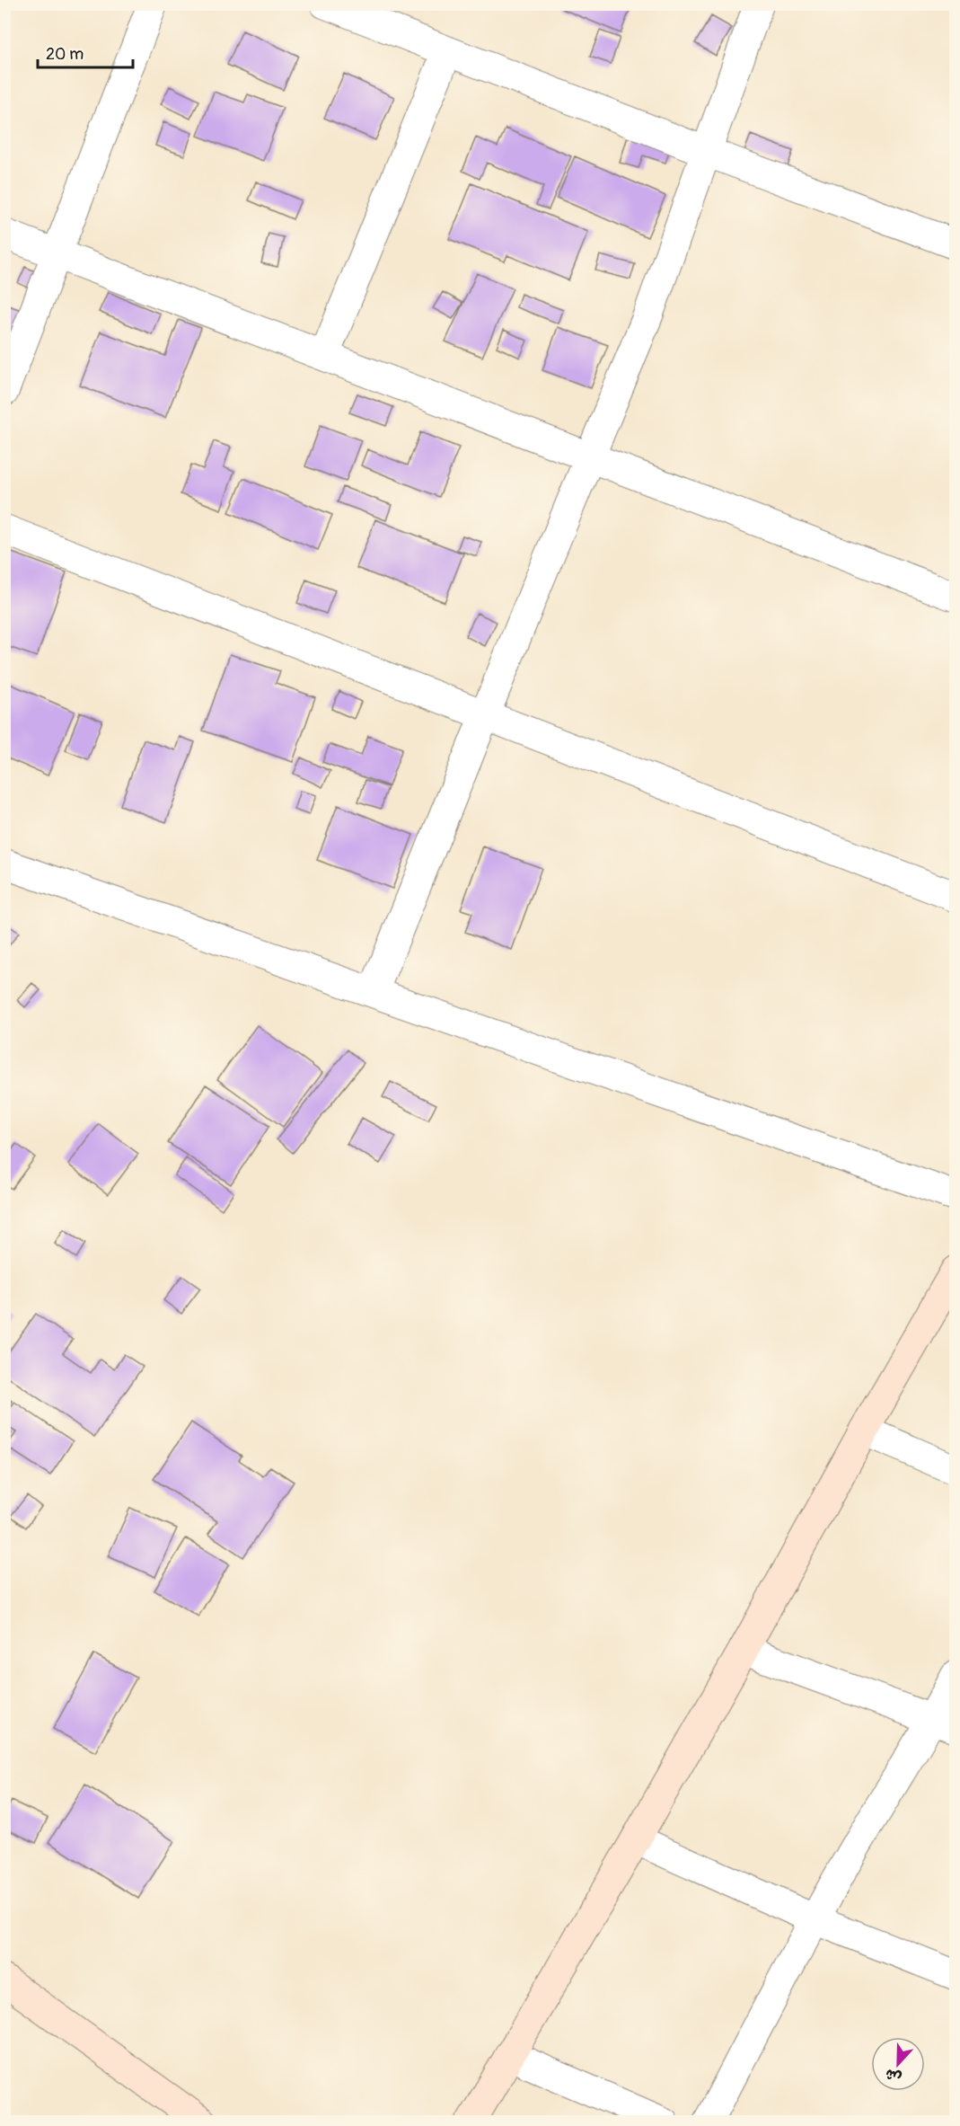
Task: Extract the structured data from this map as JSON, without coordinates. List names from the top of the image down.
{
  "scale_bar": "20 m",
  "north": "bottom"
}
